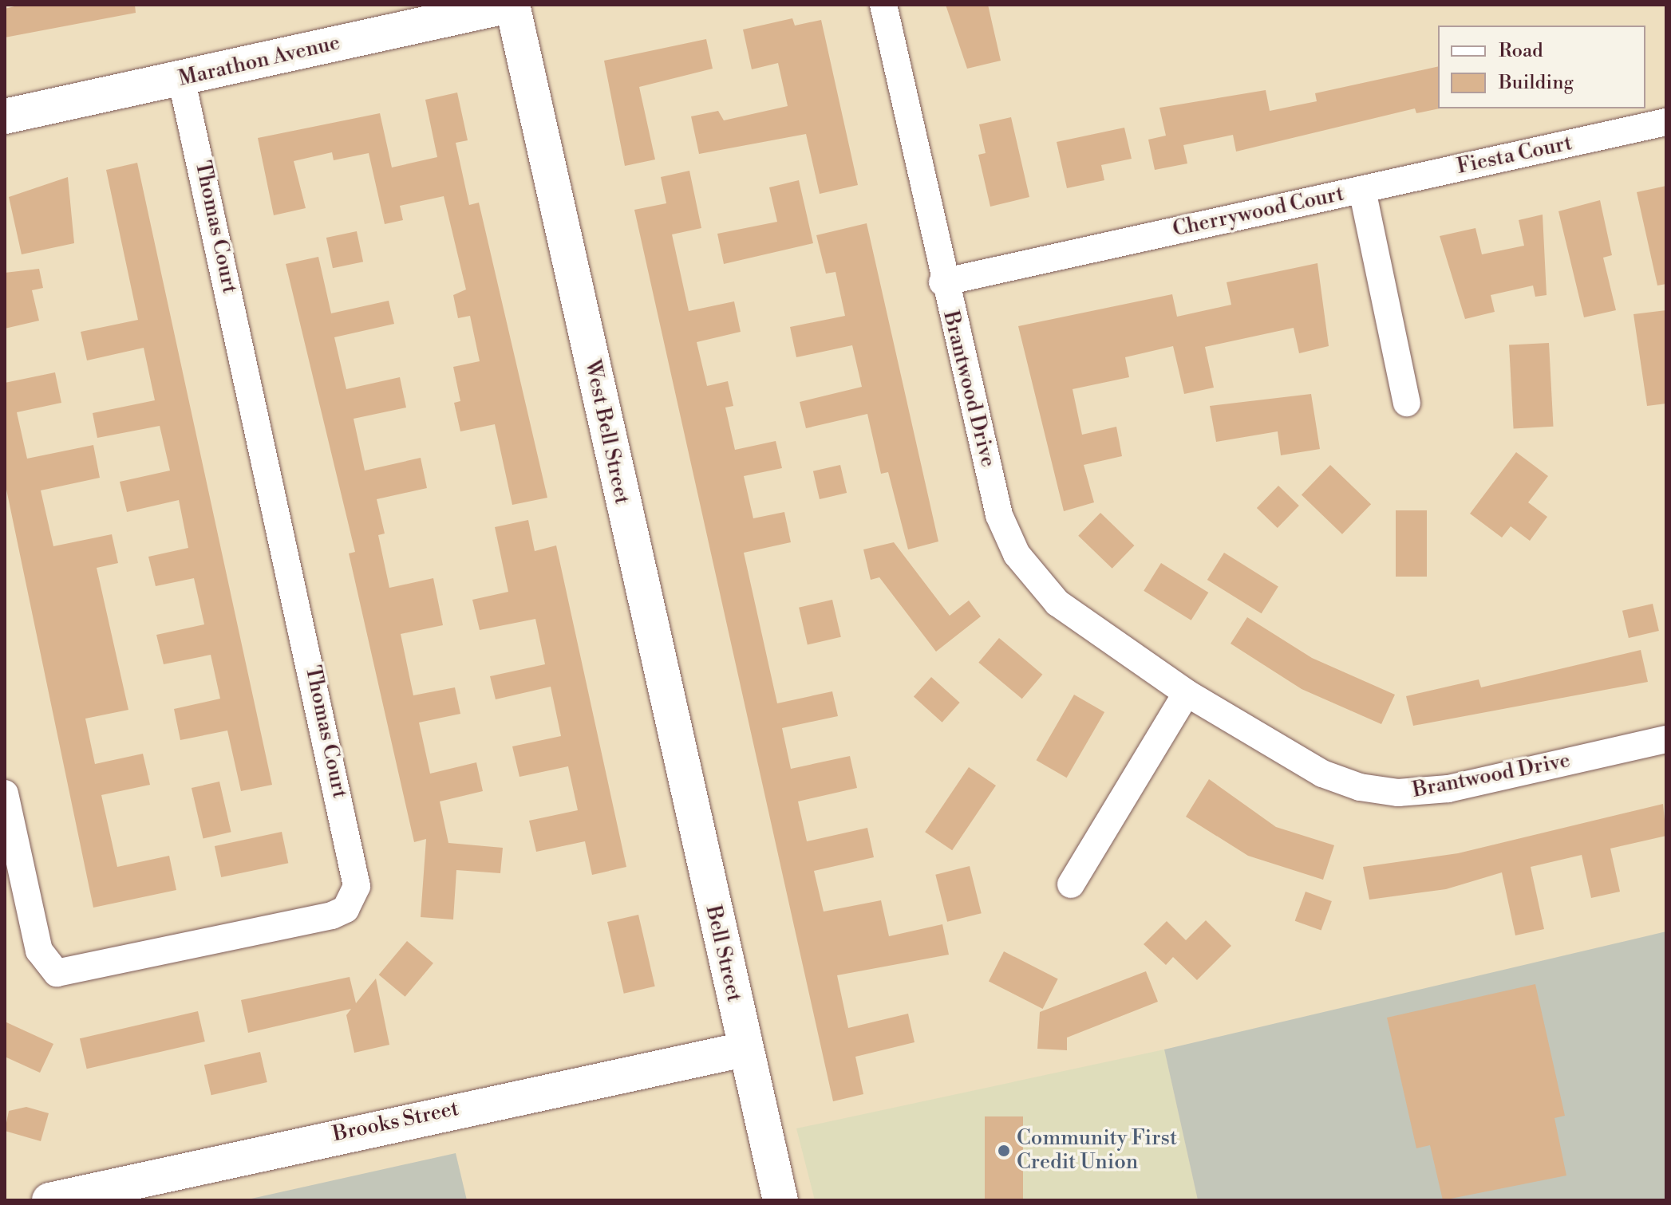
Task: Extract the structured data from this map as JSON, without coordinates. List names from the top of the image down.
{
  "streets": {
    "street": [
      "Marathon Avenue",
      "Fiesta Court",
      "Cherrywood Court",
      "Thomas Court",
      "Brantwood Drive",
      "West Bell Street",
      "Bell Street",
      "Brooks Street"
    ]
  },
  "crossings": [
    ["Marathon Avenue", "Thomas Court"],
    ["Marathon Avenue", "West Bell Street"],
    ["Fiesta Court", "Cherrywood Court"],
    ["Cherrywood Court", "Brantwood Drive"],
    ["West Bell Street", "Bell Street"],
    ["Bell Street", "Brooks Street"]
  ],
  "places": ["Community First Credit Union"],
  "legend": ["Road", "Building"]
}
